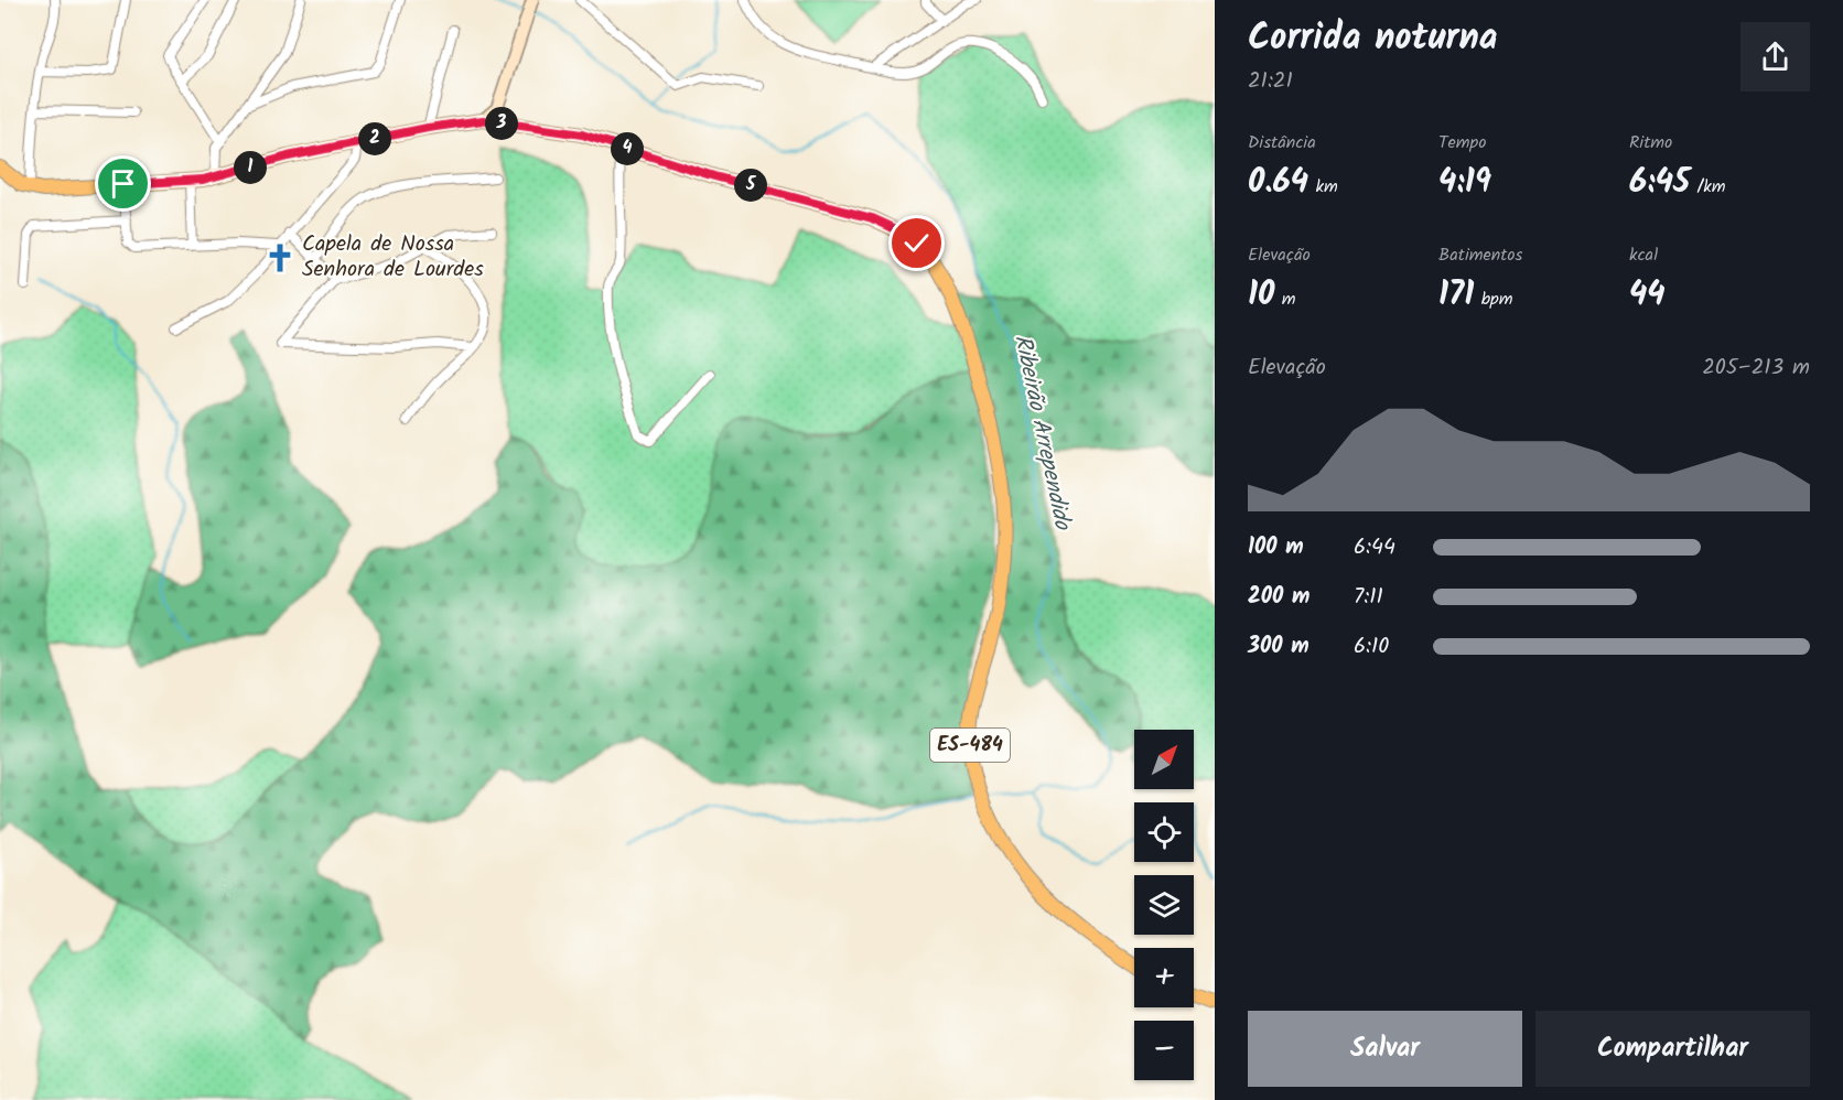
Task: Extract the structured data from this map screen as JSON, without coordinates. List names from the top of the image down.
{
  "streets": {
    "main road": ["ES-484"]
  },
  "water": ["Ribeirão Arrependido"],
  "places": {
    "church": ["Capela de Nossa Senhora de Lourdes"]
  },
  "north": "top right",
  "page": {
    "heading": ["Corrida noturna", "21:21"],
    "pins": [
      "3",
      "2",
      "4",
      "1",
      "5"
    ],
    "stats": [
      ["Distância", "0.64 km"],
      ["Tempo", "4:19"],
      ["Ritmo", "6:45 /km"],
      ["Elevação", "10 m"],
      ["Batimentos", "171 bpm"],
      ["kcal", "44"]
    ],
    "chart": ["Elevação", "205–213 m"],
    "list": [
      {
        "name": "100 m",
        "note": "6:44"
      },
      {
        "name": "200 m",
        "note": "7:11"
      },
      {
        "name": "300 m",
        "note": "6:10"
      }
    ],
    "map_buttons": ["+", "−"],
    "buttons": ["Salvar", "Compartilhar"]
  }
}
